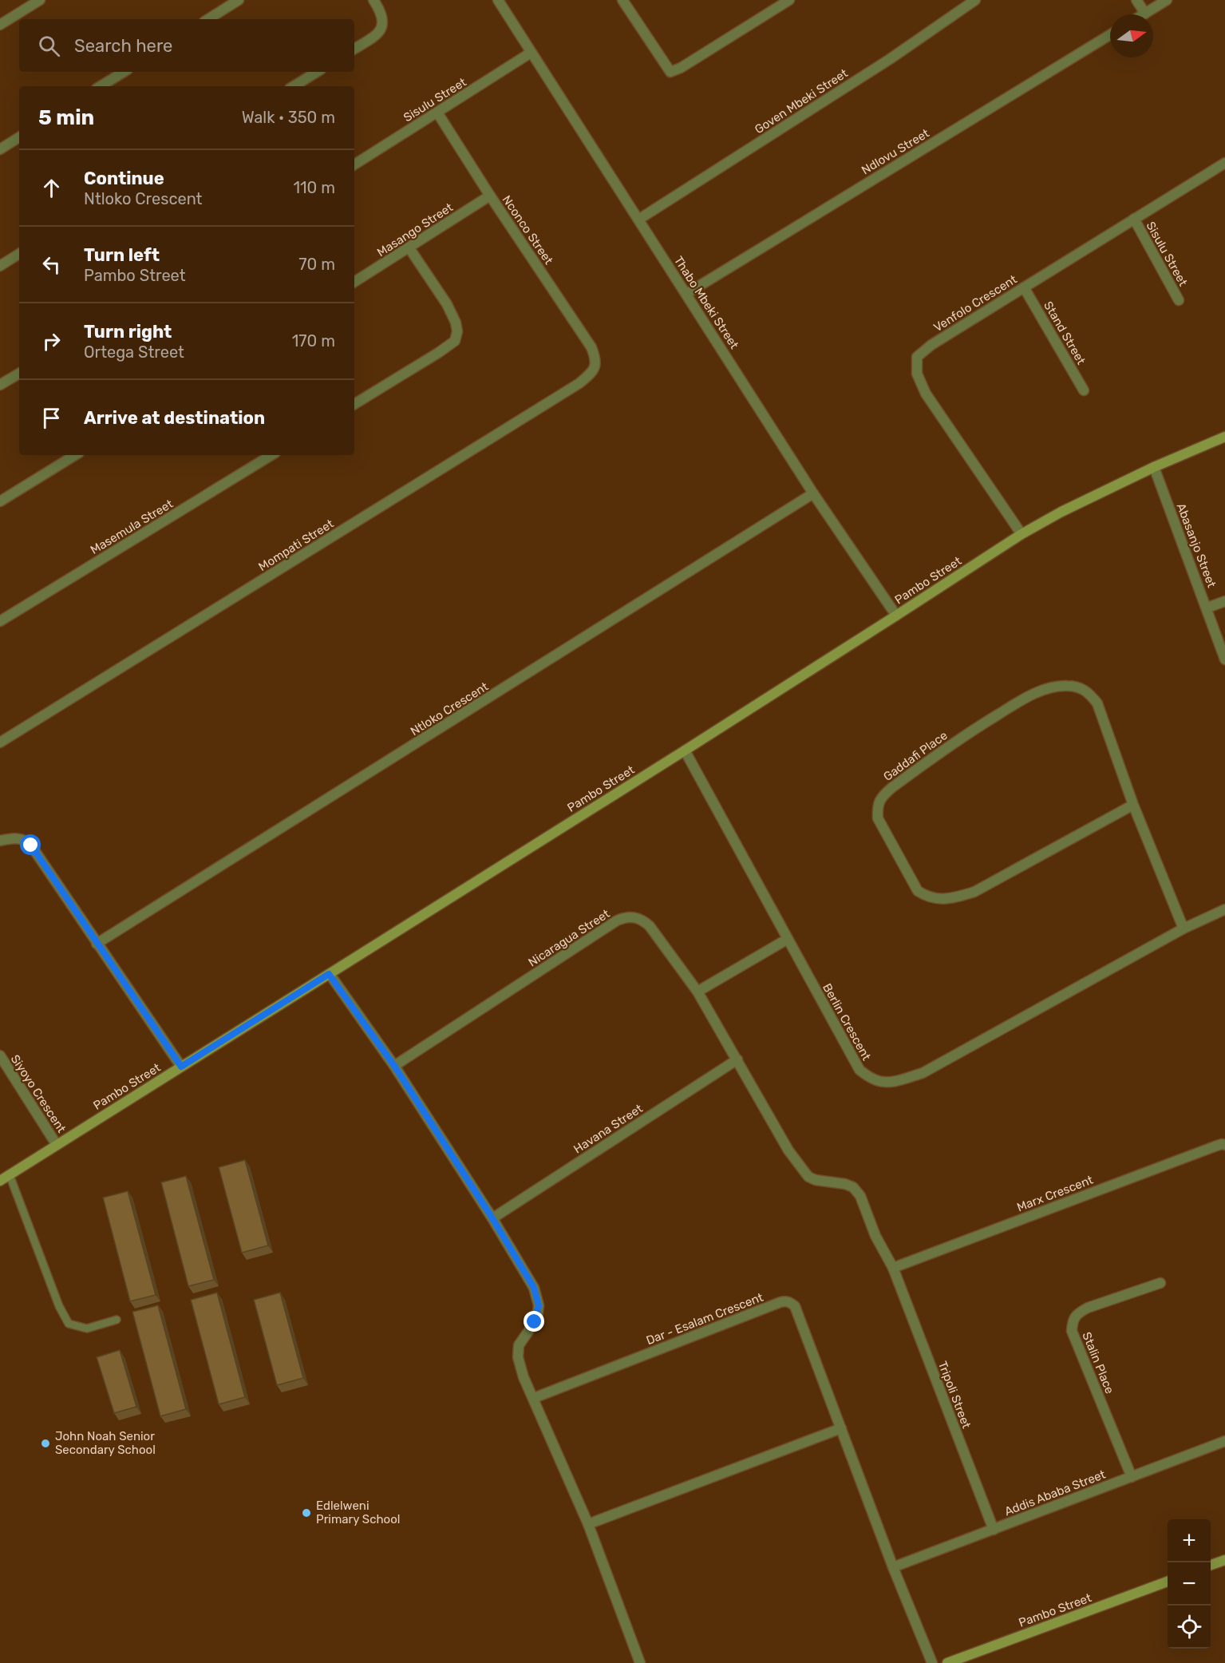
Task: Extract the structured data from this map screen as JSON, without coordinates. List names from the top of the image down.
{
  "streets": {
    "street": [
      "Sisulu Street",
      "Goven Mbeki Street",
      "Ndlovu Street",
      "Masango Street",
      "Nconco Street",
      "Thabo Mbeki Street",
      "Venfolo Crescent",
      "Stand Street",
      "Masemula Street",
      "Mompati Street",
      "Abasanjo Street",
      "Pambo Street",
      "Ntloko Crescent",
      "Gaddafi Place",
      "Nicaragua Street",
      "Berlin Crescent",
      "Siyoyo Crescent",
      "Havana Street",
      "Marx Crescent",
      "Dar - Esalam Crescent",
      "Stalin Place",
      "Tripoli Street",
      "Addis Ababa Street"
    ]
  },
  "crossings": [
    ["Sisulu Street", "Nconco Street"],
    ["Sisulu Street", "Thabo Mbeki Street"],
    ["Sisulu Street", "Venfolo Crescent"],
    ["Goven Mbeki Street", "Thabo Mbeki Street"],
    ["Ndlovu Street", "Thabo Mbeki Street"],
    ["Masango Street", "Nconco Street"],
    ["Nconco Street", "Mompati Street"],
    ["Thabo Mbeki Street", "Pambo Street"],
    ["Thabo Mbeki Street", "Ntloko Crescent"],
    ["Venfolo Crescent", "Stand Street"],
    ["Venfolo Crescent", "Pambo Street"],
    ["Abasanjo Street", "Pambo Street"],
    ["Pambo Street", "Berlin Crescent"],
    ["Pambo Street", "Siyoyo Crescent"],
    ["Gaddafi Place", "Berlin Crescent"],
    ["Nicaragua Street", "Havana Street"],
    ["Nicaragua Street", "Tripoli Street"],
    ["Havana Street", "Tripoli Street"],
    ["Marx Crescent", "Tripoli Street"],
    ["Dar - Esalam Crescent", "Addis Ababa Street"],
    ["Stalin Place", "Addis Ababa Street"],
    ["Tripoli Street", "Addis Ababa Street"]
  ],
  "places": ["John Noah Senior Secondary School", "Edlelweni Primary School"],
  "north": "right",
  "page": {
    "search": "Search here",
    "heading": ["5 min", "Walk · 350 m"],
    "list": [
      ["Continue", "Ntloko Crescent", "110 m"],
      ["Turn left", "Pambo Street", "70 m"],
      ["Turn right", "Ortega Street", "170 m"],
      "Arrive at destination"
    ],
    "map_buttons": ["+", "−"]
  }
}
